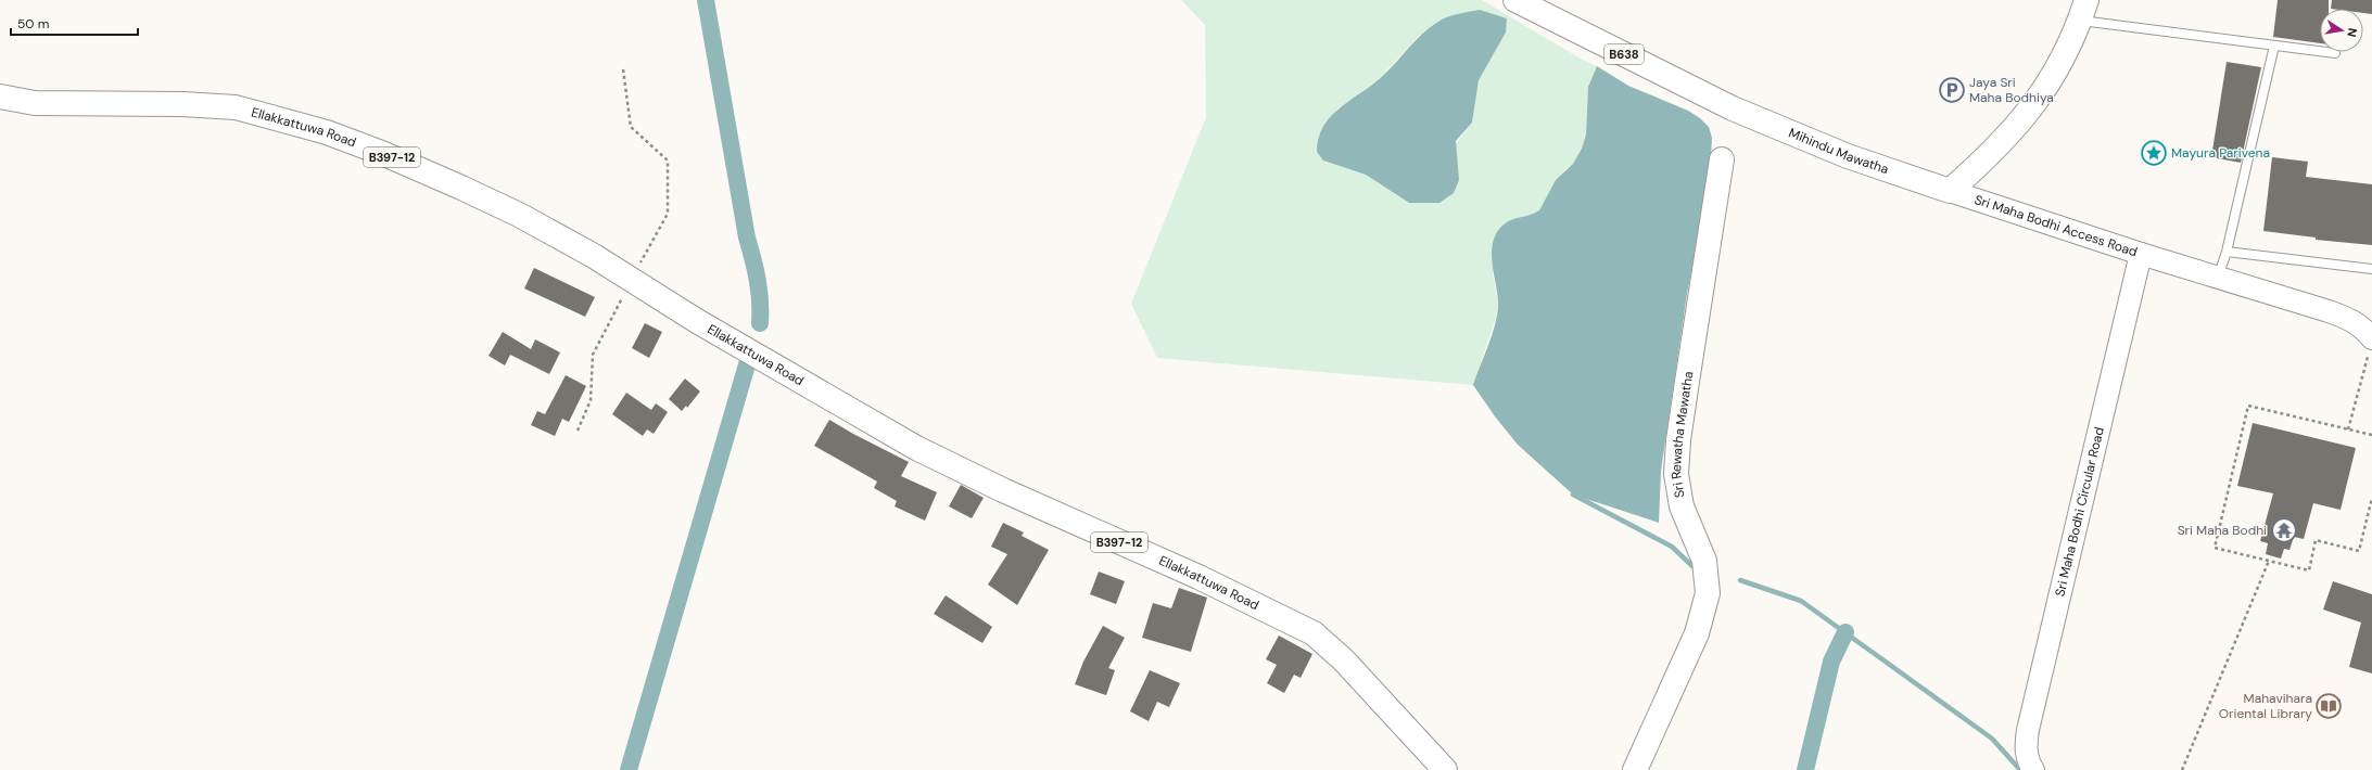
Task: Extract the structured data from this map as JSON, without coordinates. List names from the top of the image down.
{
  "streets": {
    "main road": [
      "B638",
      "Ellakkattuwa Road",
      "Mihindu Mawatha",
      "B397-12",
      "Sri Rewatha Mawatha"
    ],
    "street": ["Sri Maha Bodhi Access Road", "Sri Maha Bodhi Circular Road"]
  },
  "crossings": [
    ["Mihindu Mawatha", "Sri Maha Bodhi Access Road"],
    ["Sri Maha Bodhi Access Road", "Sri Maha Bodhi Circular Road"]
  ],
  "places": {
    "parking": ["Jaya Sri Maha Bodhiya"],
    "place": ["Mayura Parivena"],
    "temple": ["Sri Maha Bodhi"],
    "library": ["Mahavihara Oriental Library"]
  },
  "scale_bar": "50 m",
  "north": "right"
}
